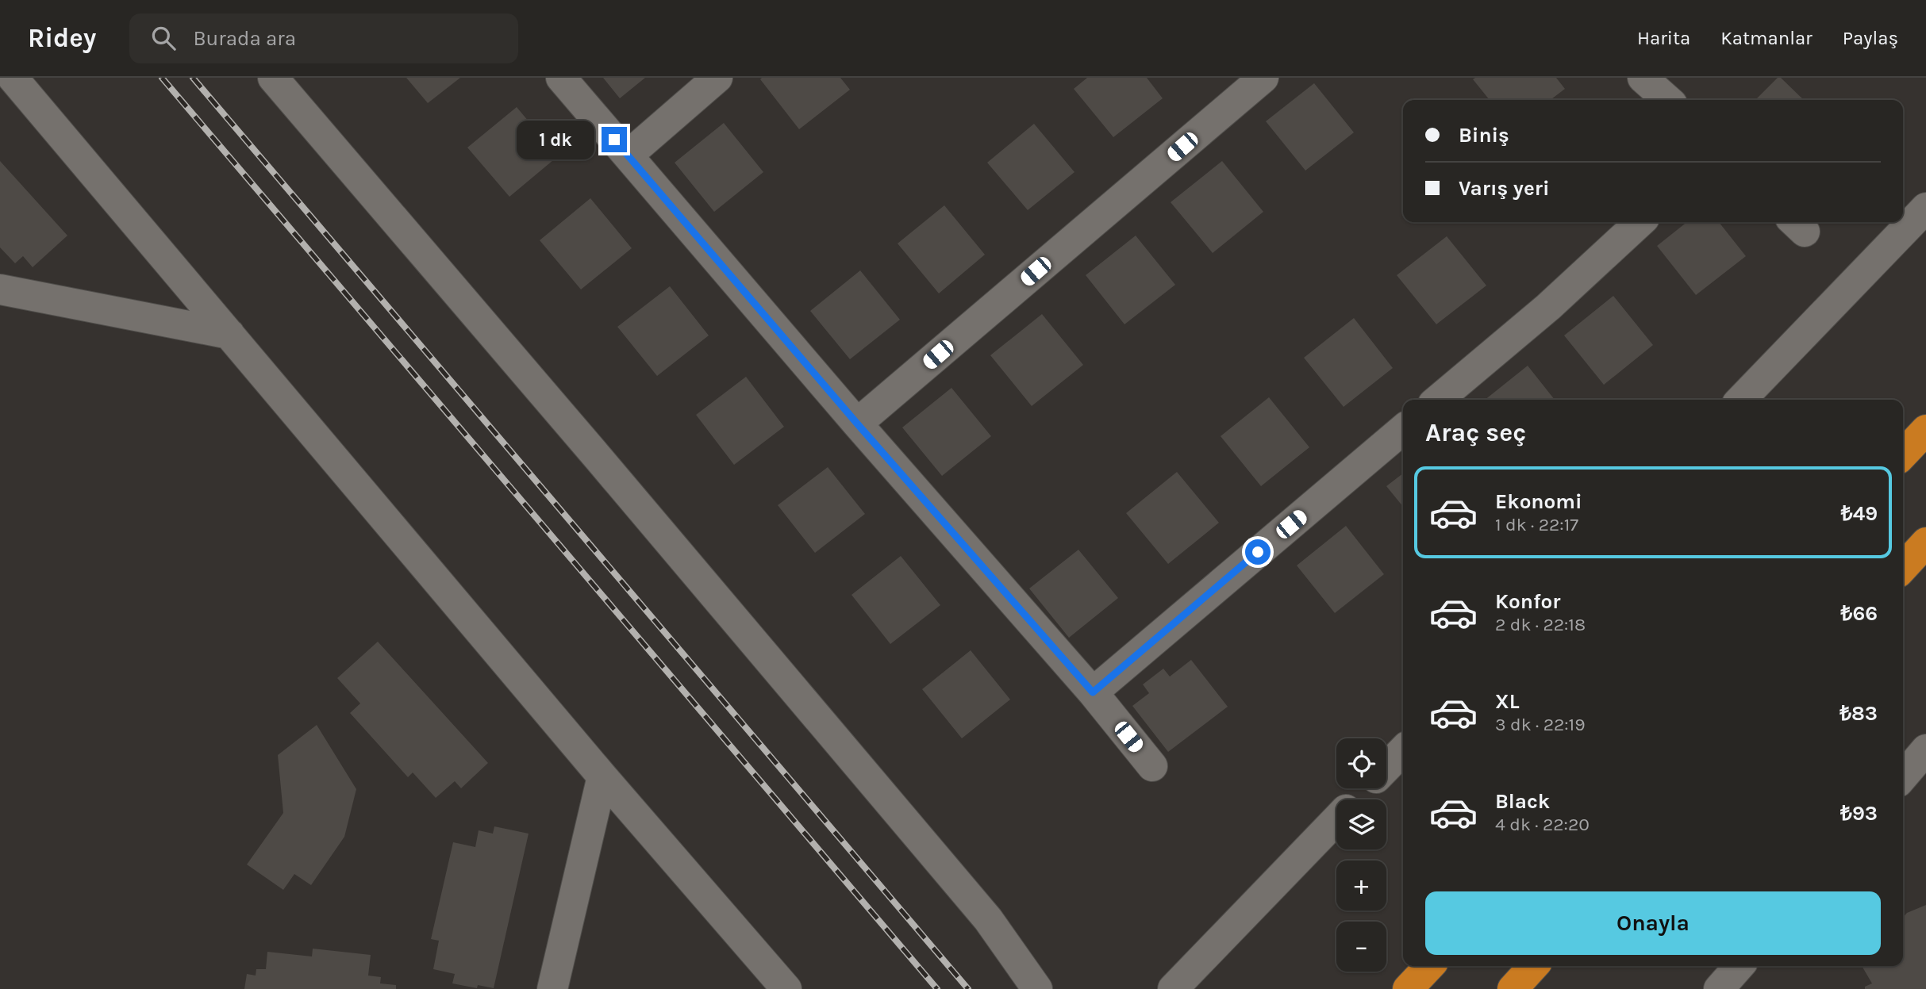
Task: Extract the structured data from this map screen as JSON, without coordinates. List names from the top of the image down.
{
  "page": {
    "header": "Ridey",
    "search": "Burada ara",
    "nav": ["Harita", "Katmanlar", "Paylaş"],
    "banner": ["Biniş", "Varış yeri"],
    "bubble": "1 dk",
    "heading": "Araç seç",
    "list": [
      {
        "name": "Ekonomi",
        "note": "1 dk · 22:17",
        "value": "₺49"
      },
      {
        "name": "Konfor",
        "note": "2 dk · 22:18",
        "value": "₺66"
      },
      {
        "name": "XL",
        "note": "3 dk · 22:19",
        "value": "₺83"
      },
      {
        "name": "Black",
        "note": "4 dk · 22:20",
        "value": "₺93"
      }
    ],
    "map_buttons": ["+", "−"],
    "buttons": "Onayla"
  }
}
